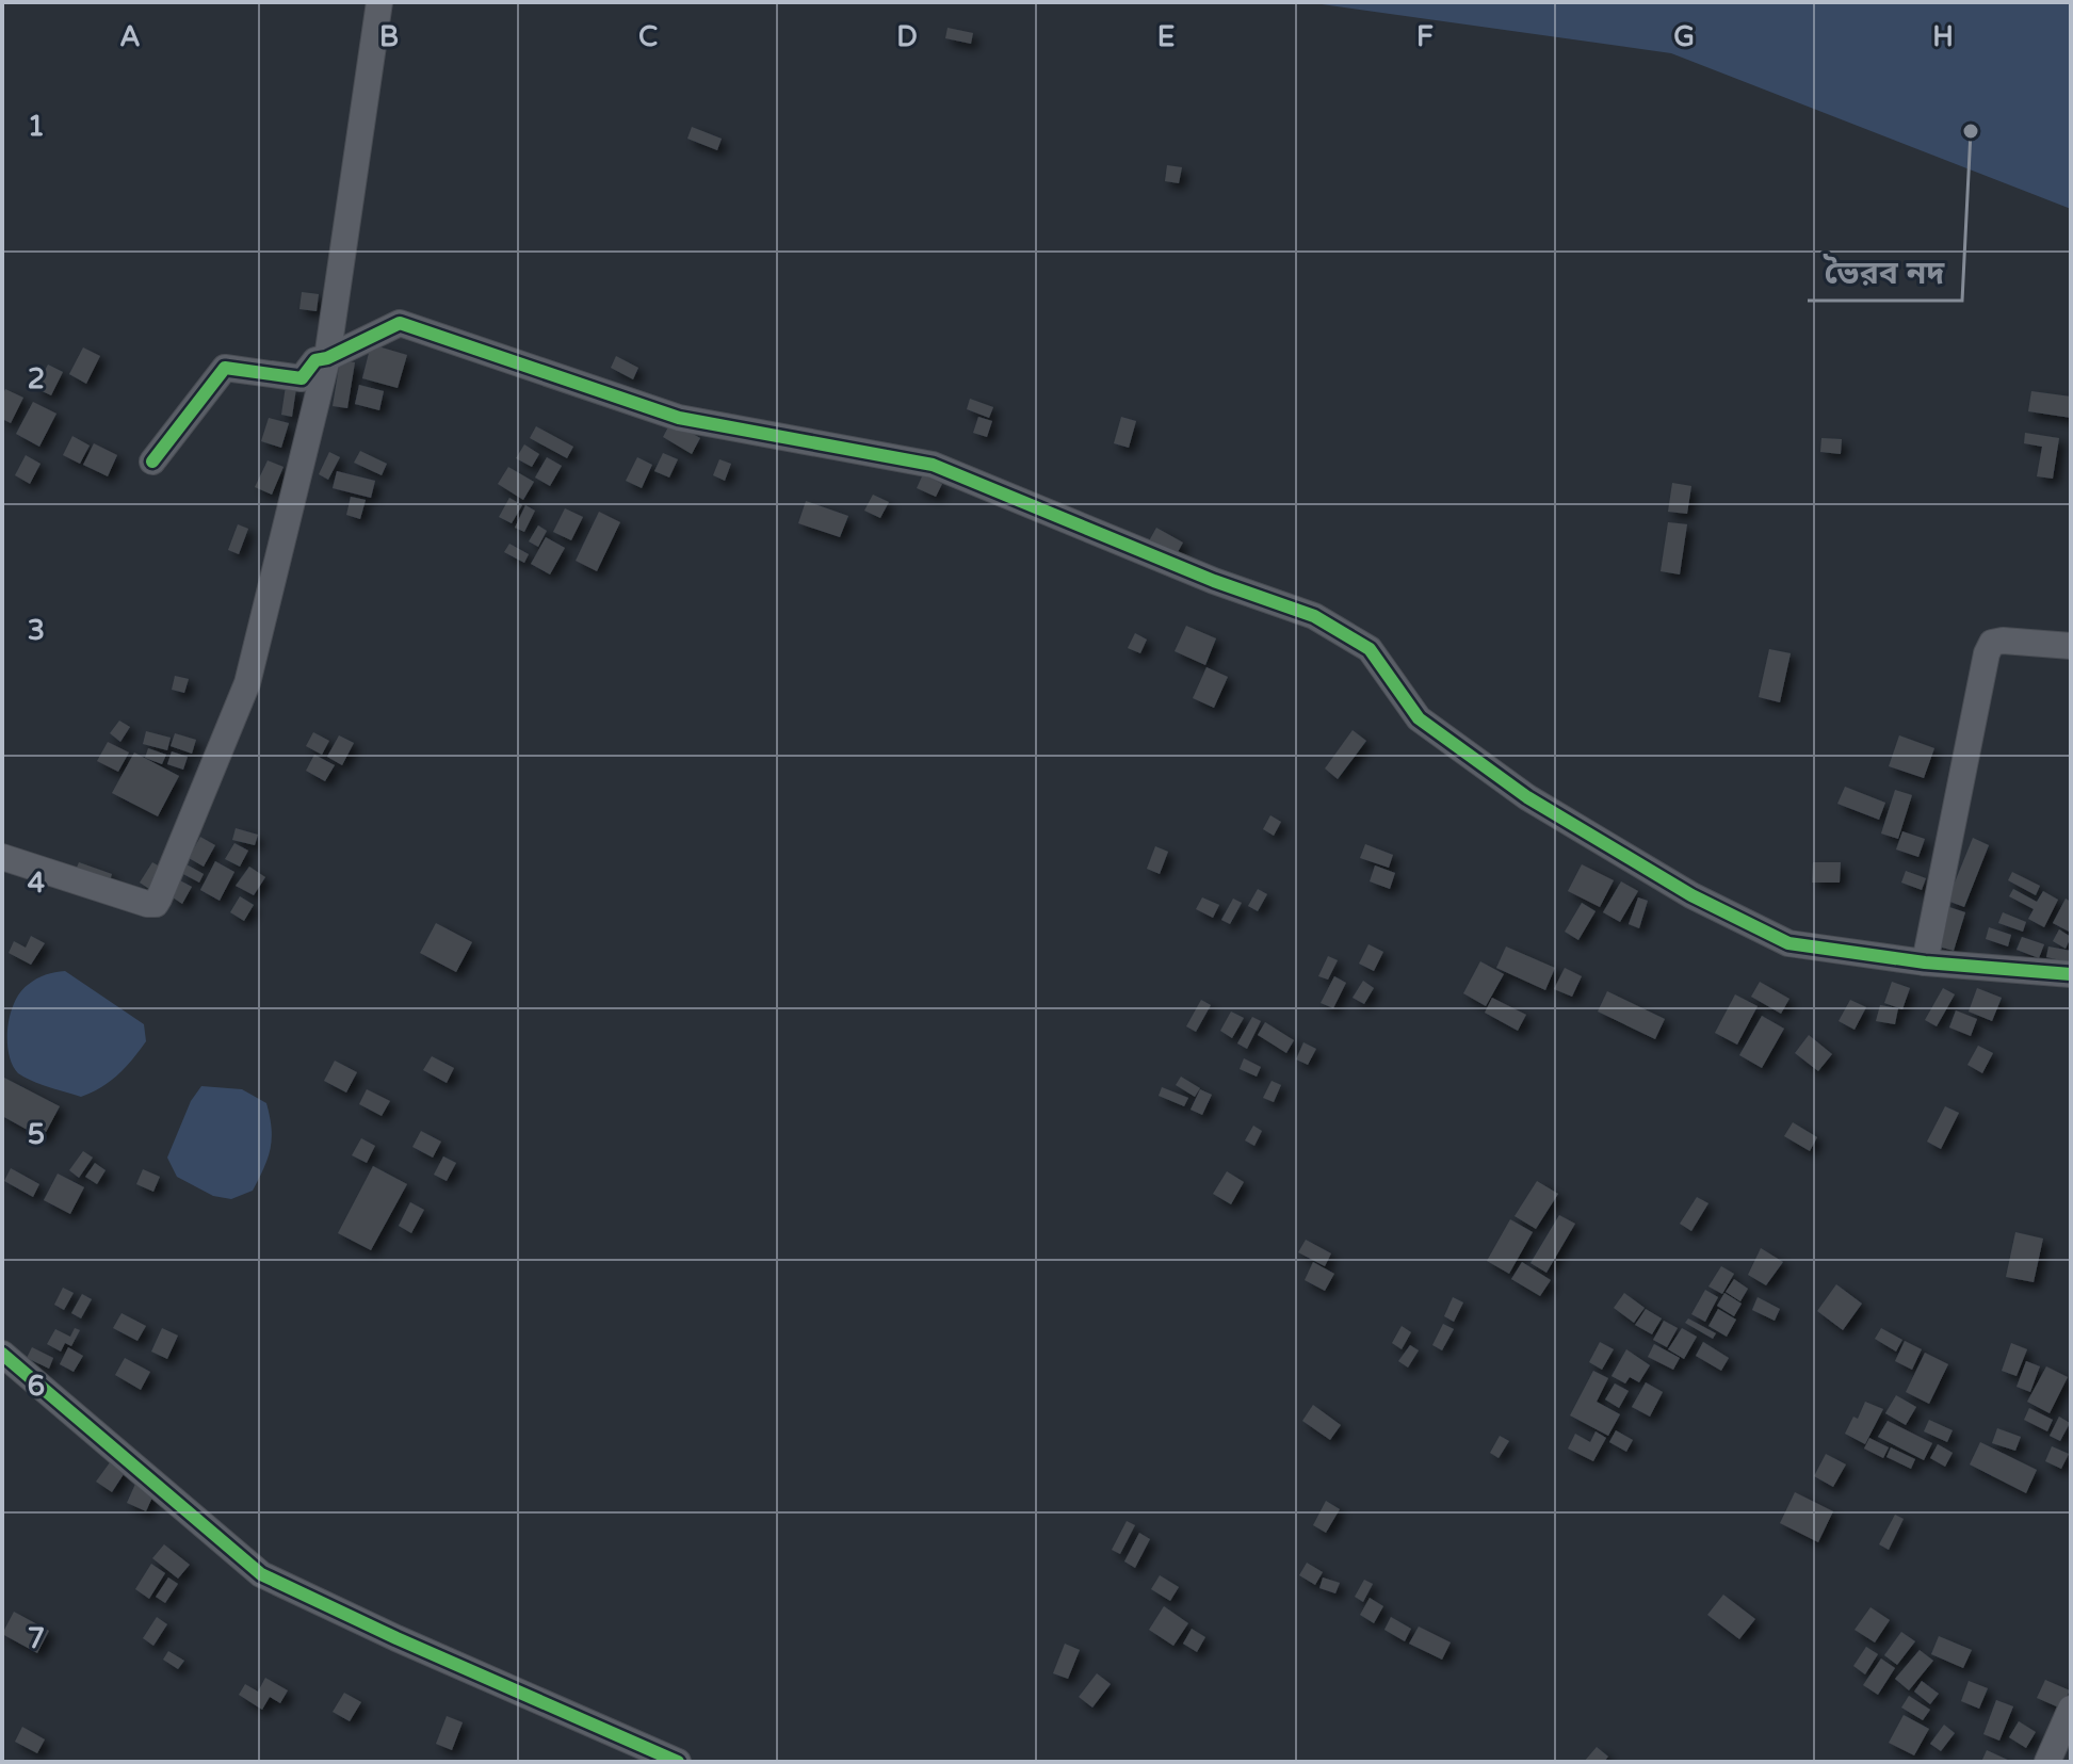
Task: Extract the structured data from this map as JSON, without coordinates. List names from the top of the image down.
{
  "places": ["ভৈরব নদ"],
  "grid": {
    "columns": [
      "A",
      "B",
      "C",
      "D",
      "E",
      "F",
      "G",
      "H"
    ],
    "rows": [
      "1",
      "2",
      "3",
      "4",
      "5",
      "6",
      "7"
    ]
  }
}
